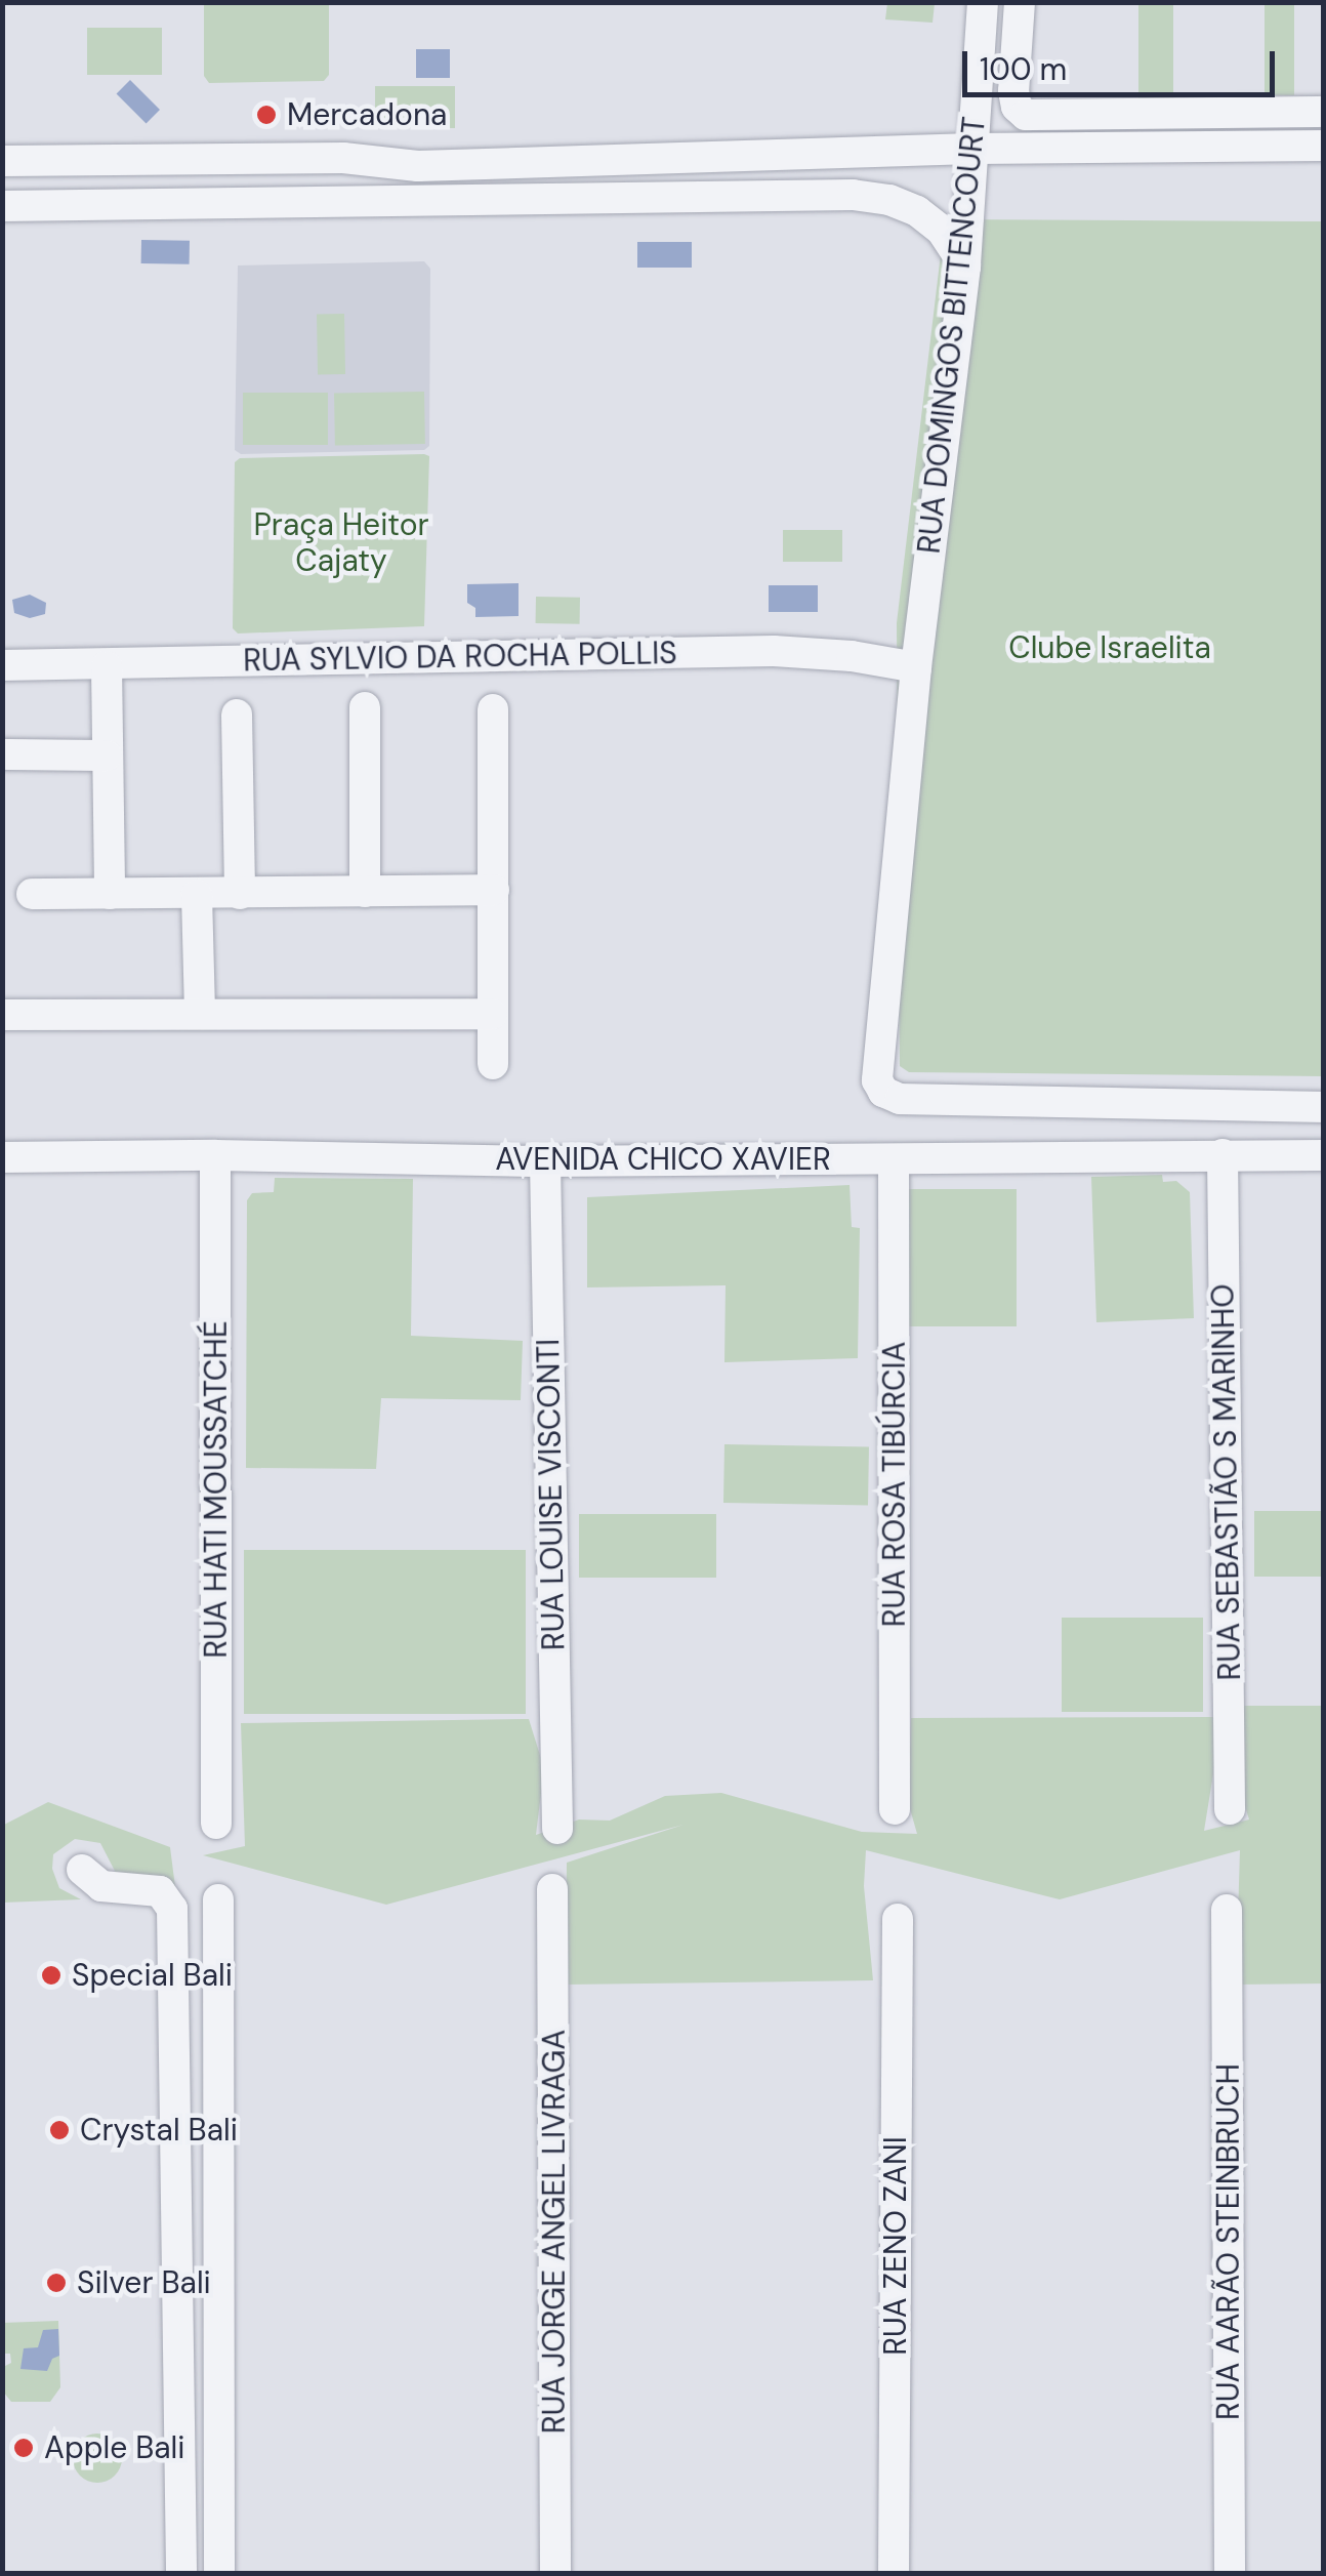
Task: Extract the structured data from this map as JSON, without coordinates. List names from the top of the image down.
{
  "streets": {
    "street": [
      "RUA DOMINGOS BITTENCOURT",
      "RUA SYLVIO DA ROCHA POLLIS",
      "AVENIDA CHICO XAVIER",
      "RUA SEBASTIÃO S MARINHO",
      "RUA ROSA TIBÚRCIA",
      "RUA HATI MOUSSATCHÉ",
      "RUA LOUISE VISCONTI",
      "RUA JORGE ANGEL LIVRAGA",
      "RUA AARÃO STEINBRUCH",
      "RUA ZENO ZANI"
    ]
  },
  "crossings": [
    ["RUA DOMINGOS BITTENCOURT", "RUA SYLVIO DA ROCHA POLLIS"],
    ["AVENIDA CHICO XAVIER", "RUA SEBASTIÃO S MARINHO"],
    ["AVENIDA CHICO XAVIER", "RUA ROSA TIBÚRCIA"],
    ["AVENIDA CHICO XAVIER", "RUA HATI MOUSSATCHÉ"],
    ["AVENIDA CHICO XAVIER", "RUA LOUISE VISCONTI"]
  ],
  "parks": ["Praça Heitor Cajaty", "Clube Israelita"],
  "places": [
    "Mercadona",
    "Special Bali",
    "Crystal Bali",
    "Silver Bali",
    "Apple Bali"
  ],
  "scale_bar": "100 m"
}
